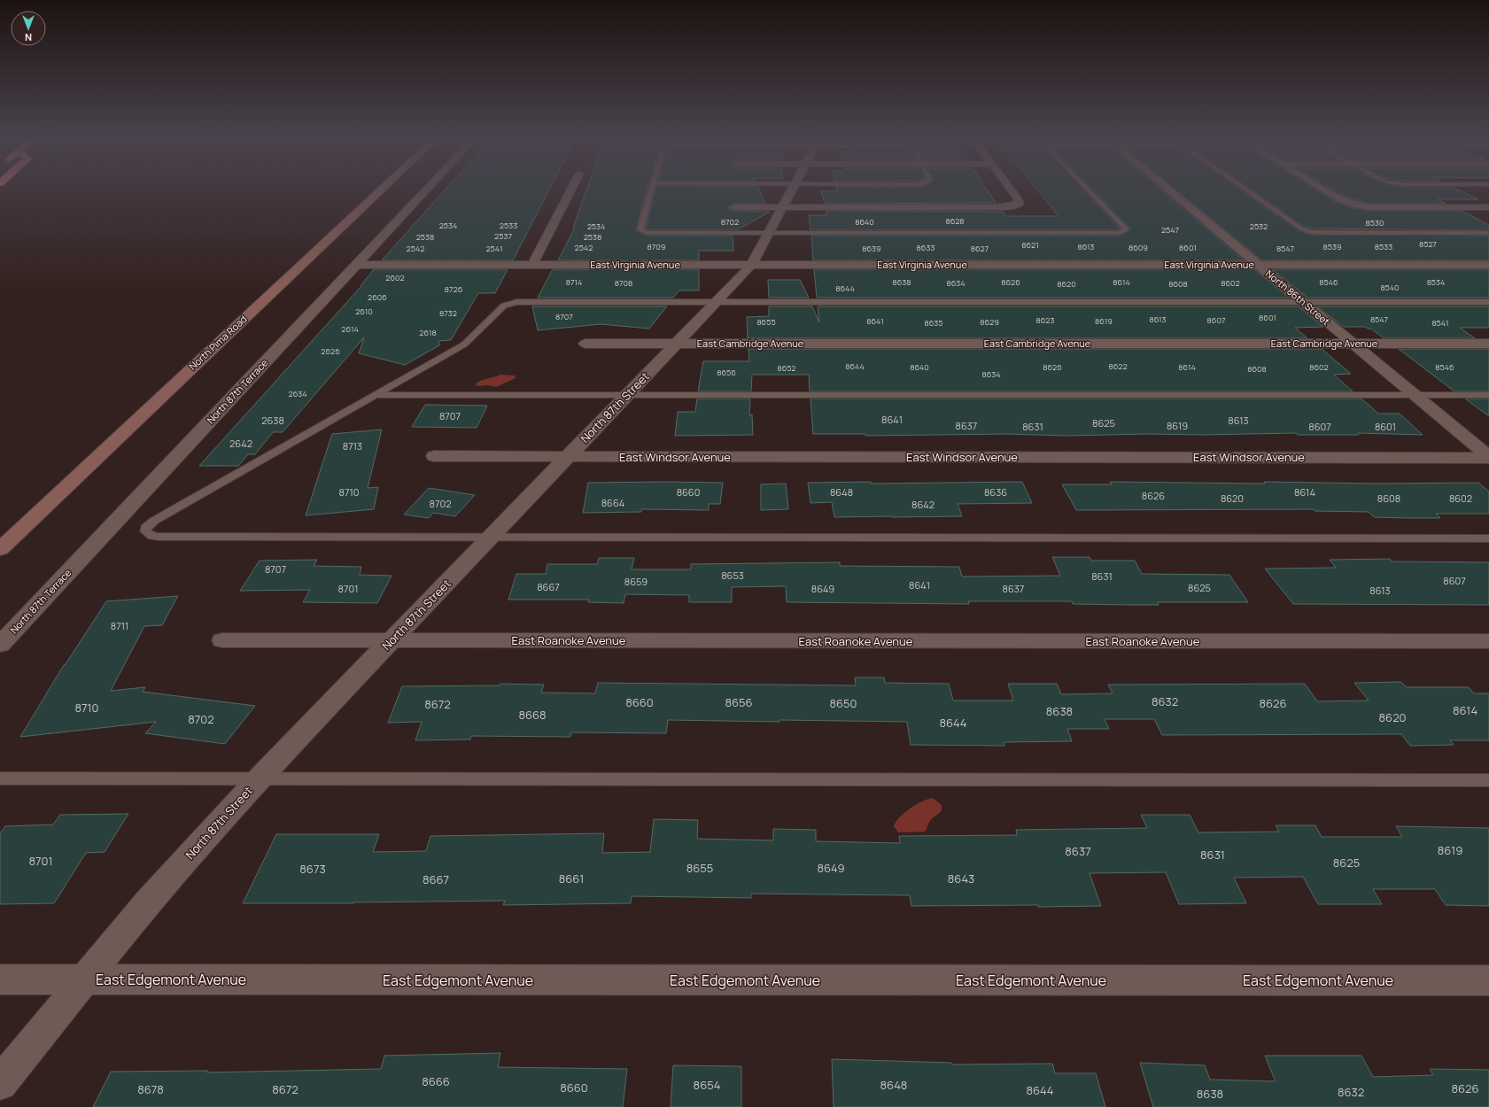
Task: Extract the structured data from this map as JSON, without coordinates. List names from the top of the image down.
{
  "streets": {
    "main road": ["North Pima Road"],
    "street": [
      "East Virginia Avenue",
      "North 86th Street",
      "East Cambridge Avenue",
      "North 87th Terrace",
      "North 87th Street",
      "East Windsor Avenue",
      "East Roanoke Avenue",
      "East Edgemont Avenue"
    ]
  },
  "crossings": [
    ["East Virginia Avenue", "North 86th Street"],
    ["East Virginia Avenue", "North 87th Terrace"],
    ["East Virginia Avenue", "North 87th Street"],
    ["North 86th Street", "East Cambridge Avenue"],
    ["North 86th Street", "East Windsor Avenue"],
    ["East Cambridge Avenue", "North 87th Street"],
    ["North 87th Street", "East Windsor Avenue"],
    ["North 87th Street", "East Roanoke Avenue"],
    ["North 87th Street", "East Edgemont Avenue"]
  ],
  "house_numbers": [
    "8628",
    "8702",
    "8640",
    "8530",
    "2534",
    "2533",
    "2534",
    "2532",
    "2547",
    "2537",
    "2538",
    "2538",
    "8527",
    "8621",
    "8709",
    "8613",
    "8539",
    "8533",
    "2542",
    "8633",
    "8609",
    "8601",
    "2542",
    "2541",
    "8639",
    "8627",
    "8547",
    "2602",
    "8714",
    "8638",
    "8626",
    "8614",
    "8546",
    "8534",
    "8708",
    "8634",
    "8602",
    "8620",
    "8608",
    "8540",
    "8644",
    "8726",
    "2606",
    "2610",
    "8732",
    "8707",
    "8601",
    "8613",
    "8547",
    "8623",
    "8607",
    "8641",
    "8619",
    "8655",
    "8629",
    "8635",
    "8541",
    "2614",
    "2618",
    "2626",
    "8644",
    "8622",
    "8640",
    "8626",
    "8614",
    "8602",
    "8546",
    "8652",
    "8608",
    "8656",
    "8634",
    "2634",
    "8707",
    "8641",
    "2638",
    "8613",
    "8625",
    "8637",
    "8619",
    "8631",
    "8607",
    "8601",
    "2642",
    "8713",
    "8710",
    "8660",
    "8648",
    "8636",
    "8614",
    "8626",
    "8620",
    "8608",
    "8602",
    "8664",
    "8702",
    "8642",
    "8707",
    "8653",
    "8631",
    "8607",
    "8659",
    "8641",
    "8667",
    "8625",
    "8701",
    "8649",
    "8637",
    "8613",
    "8711",
    "8632",
    "8660",
    "8656",
    "8650",
    "8626",
    "8672",
    "8710",
    "8614",
    "8638",
    "8668",
    "8620",
    "8702",
    "8644",
    "8619",
    "8637",
    "8631",
    "8701",
    "8625",
    "8655",
    "8649",
    "8673",
    "8661",
    "8643",
    "8667",
    "8666",
    "8654",
    "8648",
    "8660",
    "8626",
    "8678",
    "8672",
    "8644",
    "8632",
    "8638"
  ],
  "north": "bottom"
}
